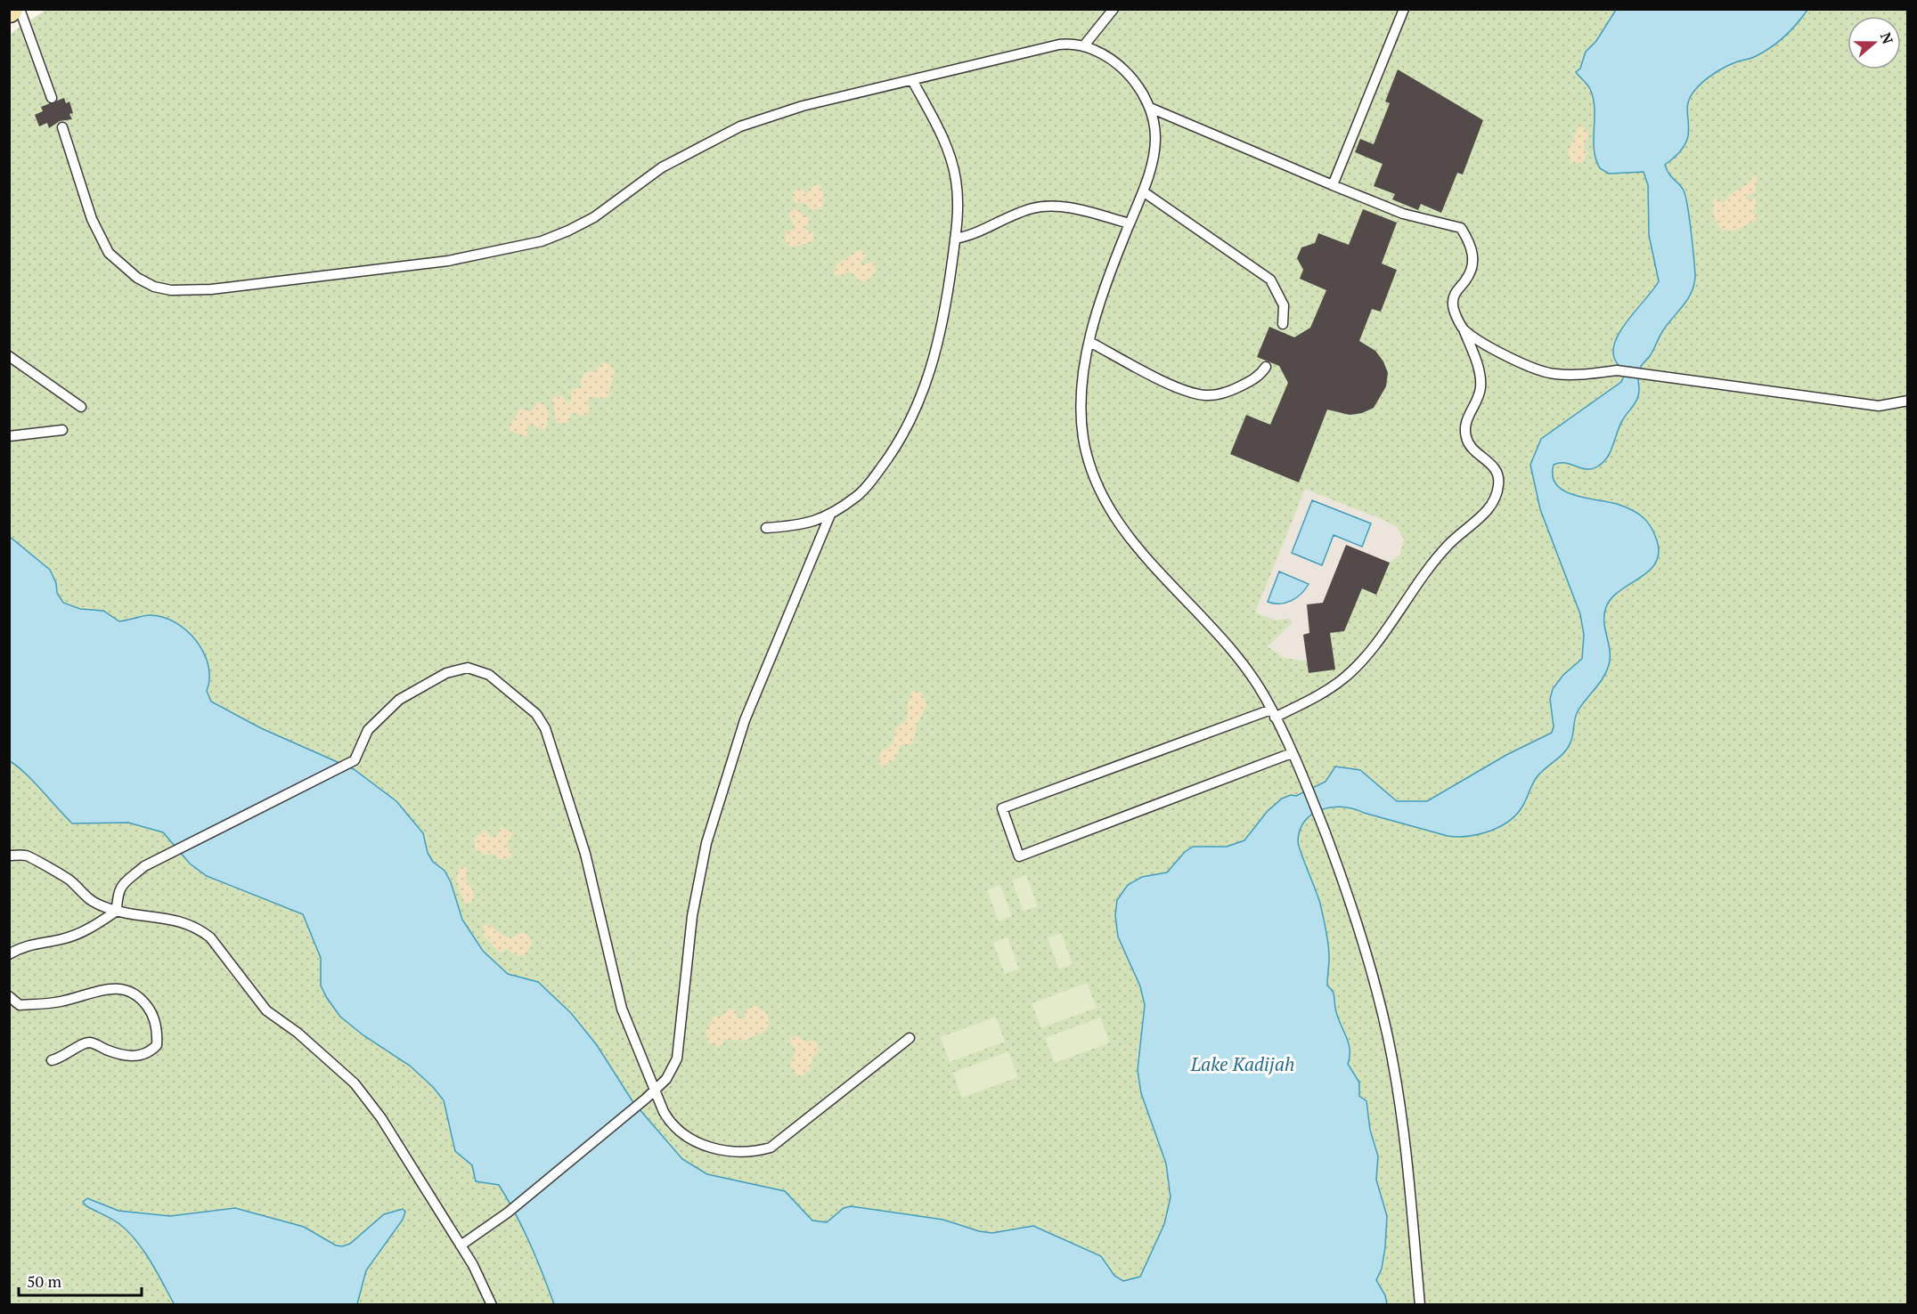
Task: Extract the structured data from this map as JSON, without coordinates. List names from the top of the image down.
{
  "water": ["Lake Kadijah"],
  "scale_bar": "50 m",
  "north": "right"
}
